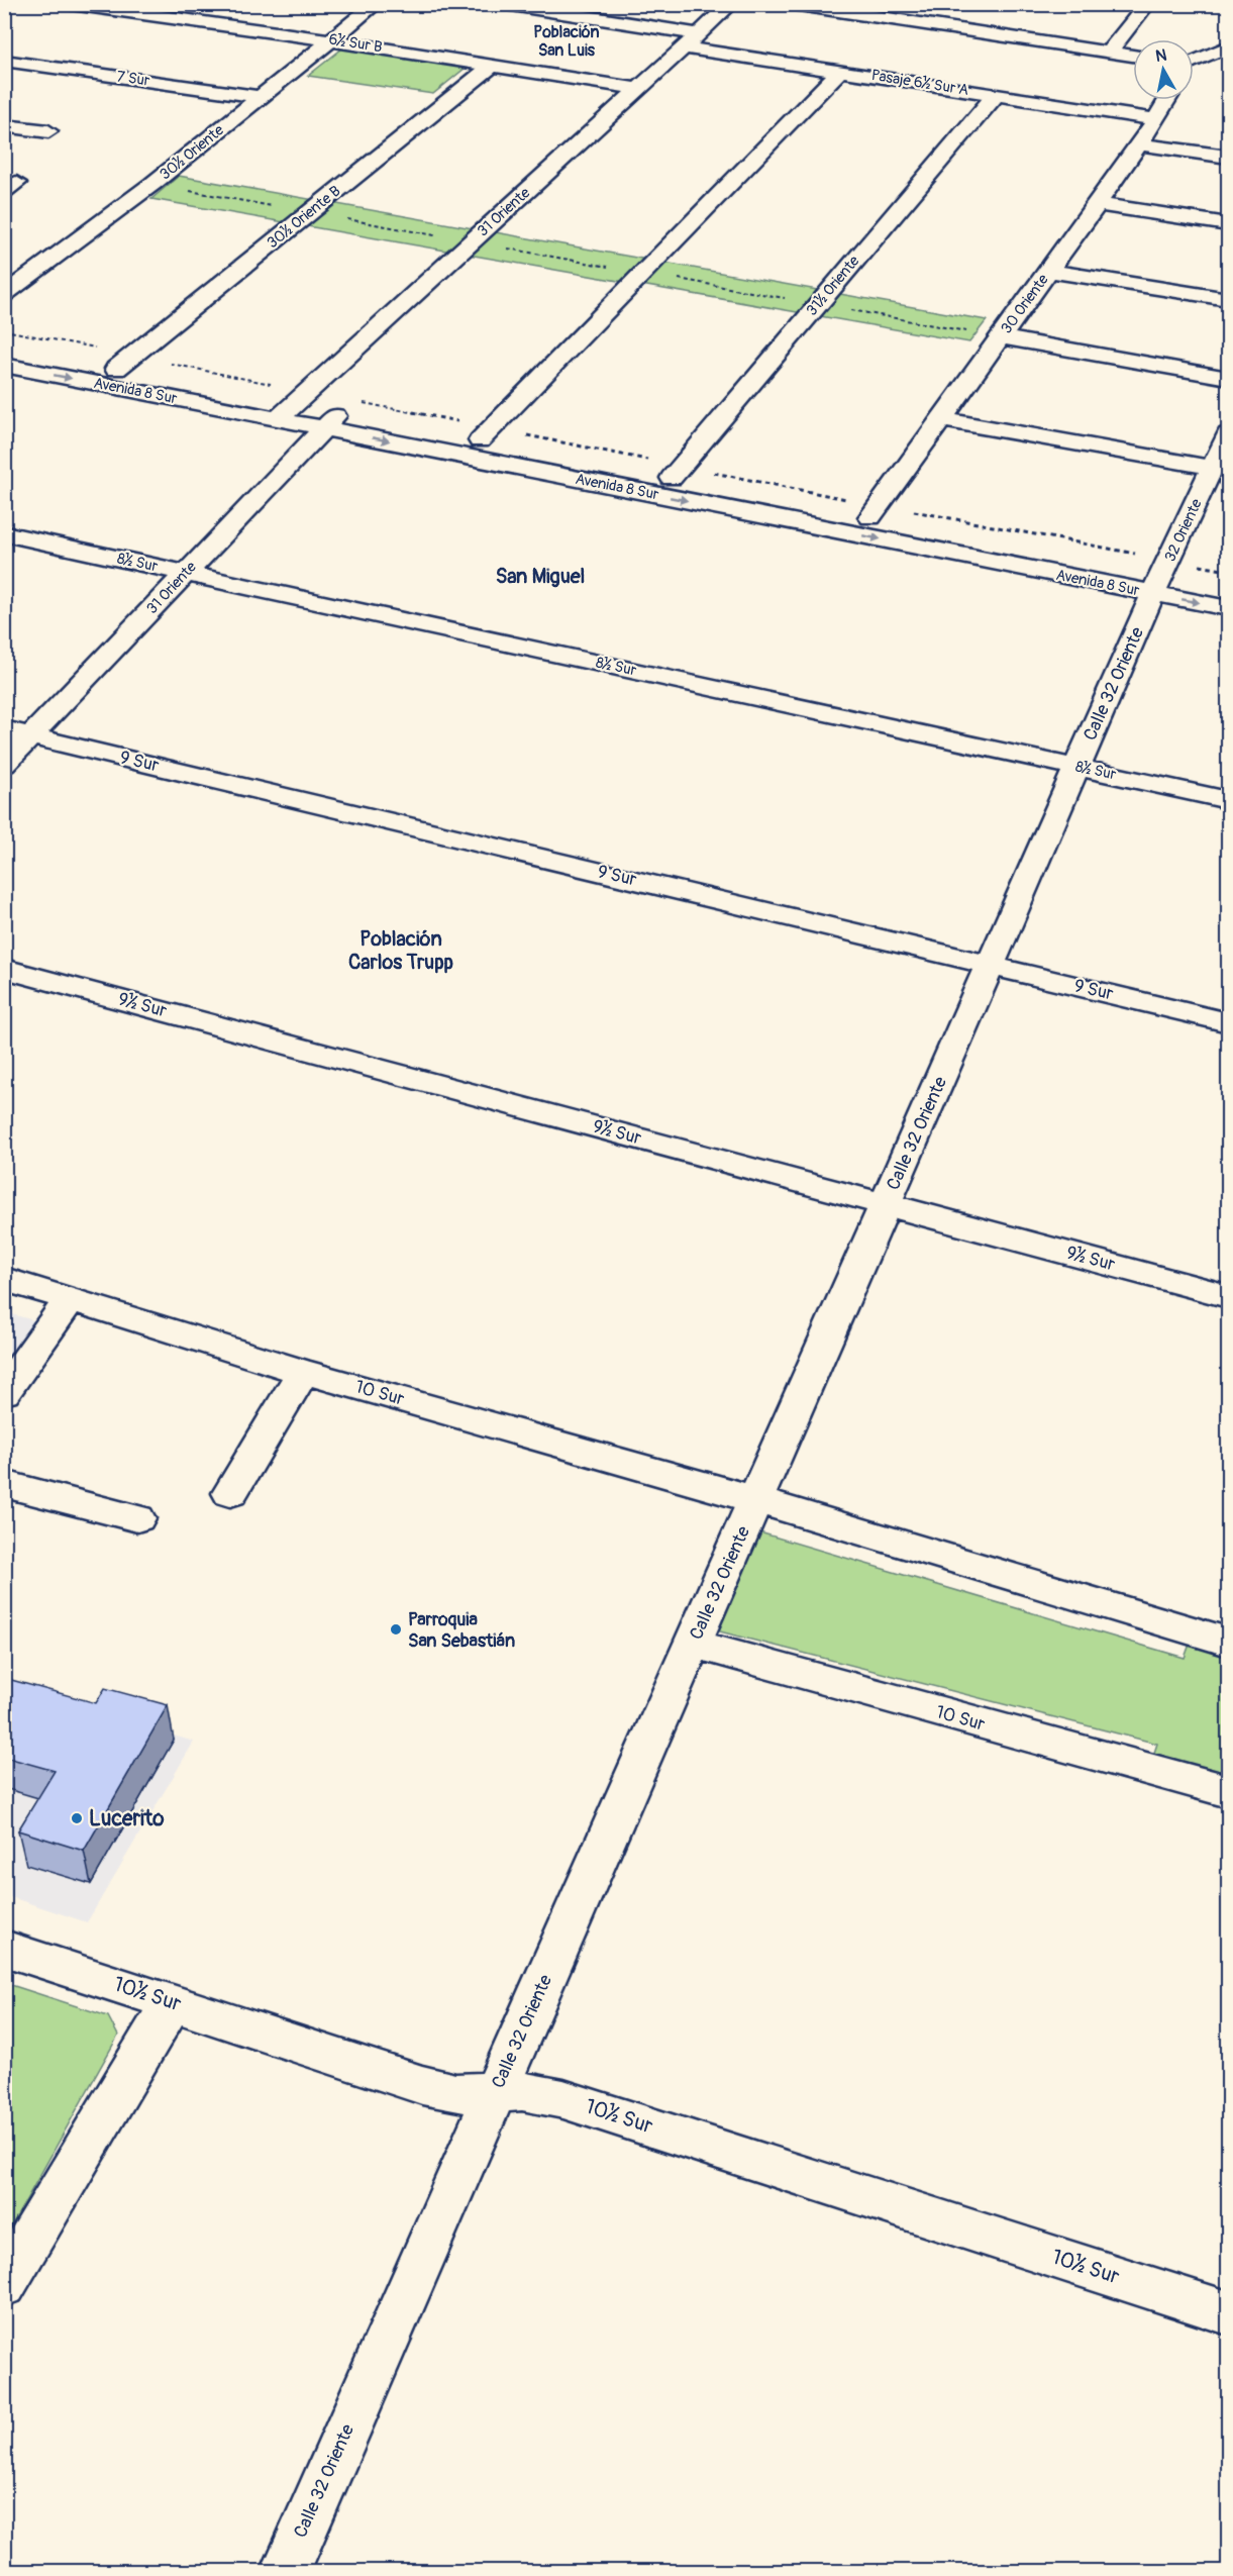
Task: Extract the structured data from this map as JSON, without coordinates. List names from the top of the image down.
{
  "streets": {
    "street": [
      "6½ Sur B",
      "7 Sur",
      "Pasaje 6½ Sur A",
      "30½ Oriente",
      "31 Oriente",
      "30½ Oriente B",
      "31½ Oriente",
      "30 Oriente",
      "Avenida 8 Sur",
      "32 Oriente",
      "8½ Sur",
      "Calle 32 Oriente",
      "9 Sur",
      "9½ Sur",
      "10 Sur",
      "10½ Sur"
    ]
  },
  "crossings": [
    ["6½ Sur B", "30½ Oriente"],
    ["6½ Sur B", "31 Oriente"],
    ["6½ Sur B", "30½ Oriente B"],
    ["7 Sur", "30½ Oriente"],
    ["Pasaje 6½ Sur A", "31 Oriente"],
    ["Pasaje 6½ Sur A", "31½ Oriente"],
    ["Pasaje 6½ Sur A", "30 Oriente"],
    ["31 Oriente", "Avenida 8 Sur"],
    ["31 Oriente", "8½ Sur"],
    ["31 Oriente", "9 Sur"],
    ["30½ Oriente B", "Avenida 8 Sur"],
    ["31½ Oriente", "Avenida 8 Sur"],
    ["30 Oriente", "Avenida 8 Sur"],
    ["Avenida 8 Sur", "32 Oriente"],
    ["Avenida 8 Sur", "Calle 32 Oriente"],
    ["32 Oriente", "Calle 32 Oriente"],
    ["8½ Sur", "Calle 32 Oriente"],
    ["Calle 32 Oriente", "9 Sur"],
    ["Calle 32 Oriente", "9½ Sur"],
    ["Calle 32 Oriente", "10 Sur"],
    ["Calle 32 Oriente", "10½ Sur"]
  ],
  "districts": ["Población San Luis", "San Miguel", "Población Carlos Trupp"],
  "places": ["Parroquia San Sebastián", "Lucerito"],
  "north": "top"
}
